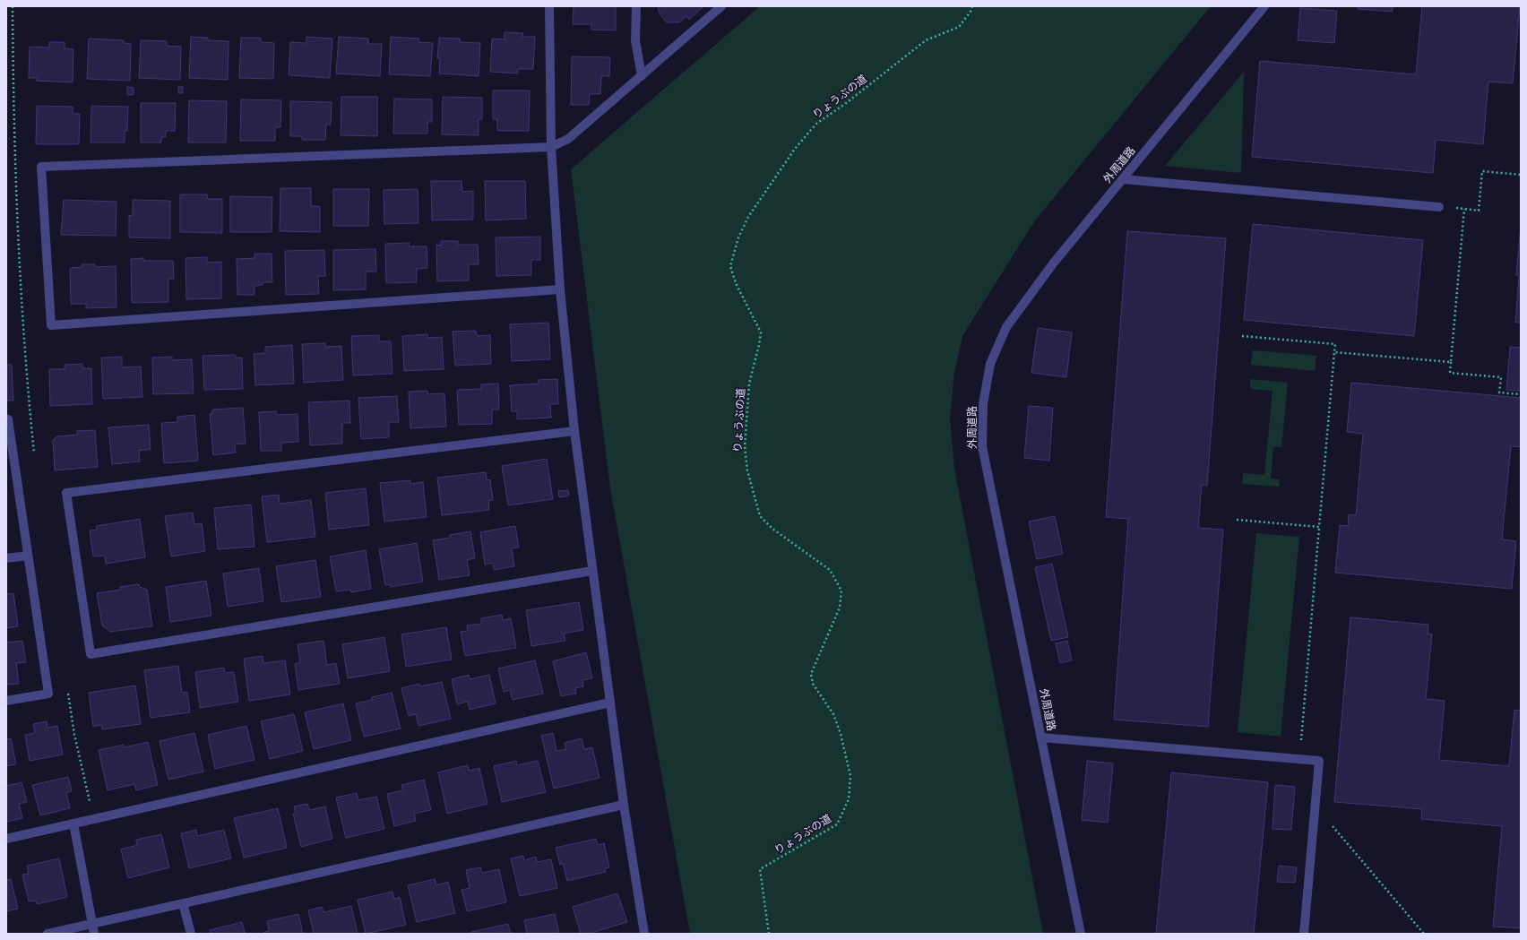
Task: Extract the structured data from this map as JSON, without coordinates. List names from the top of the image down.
{
  "streets": {
    "street": ["外周道路"],
    "path": ["りょうぶの道"]
  }
}
